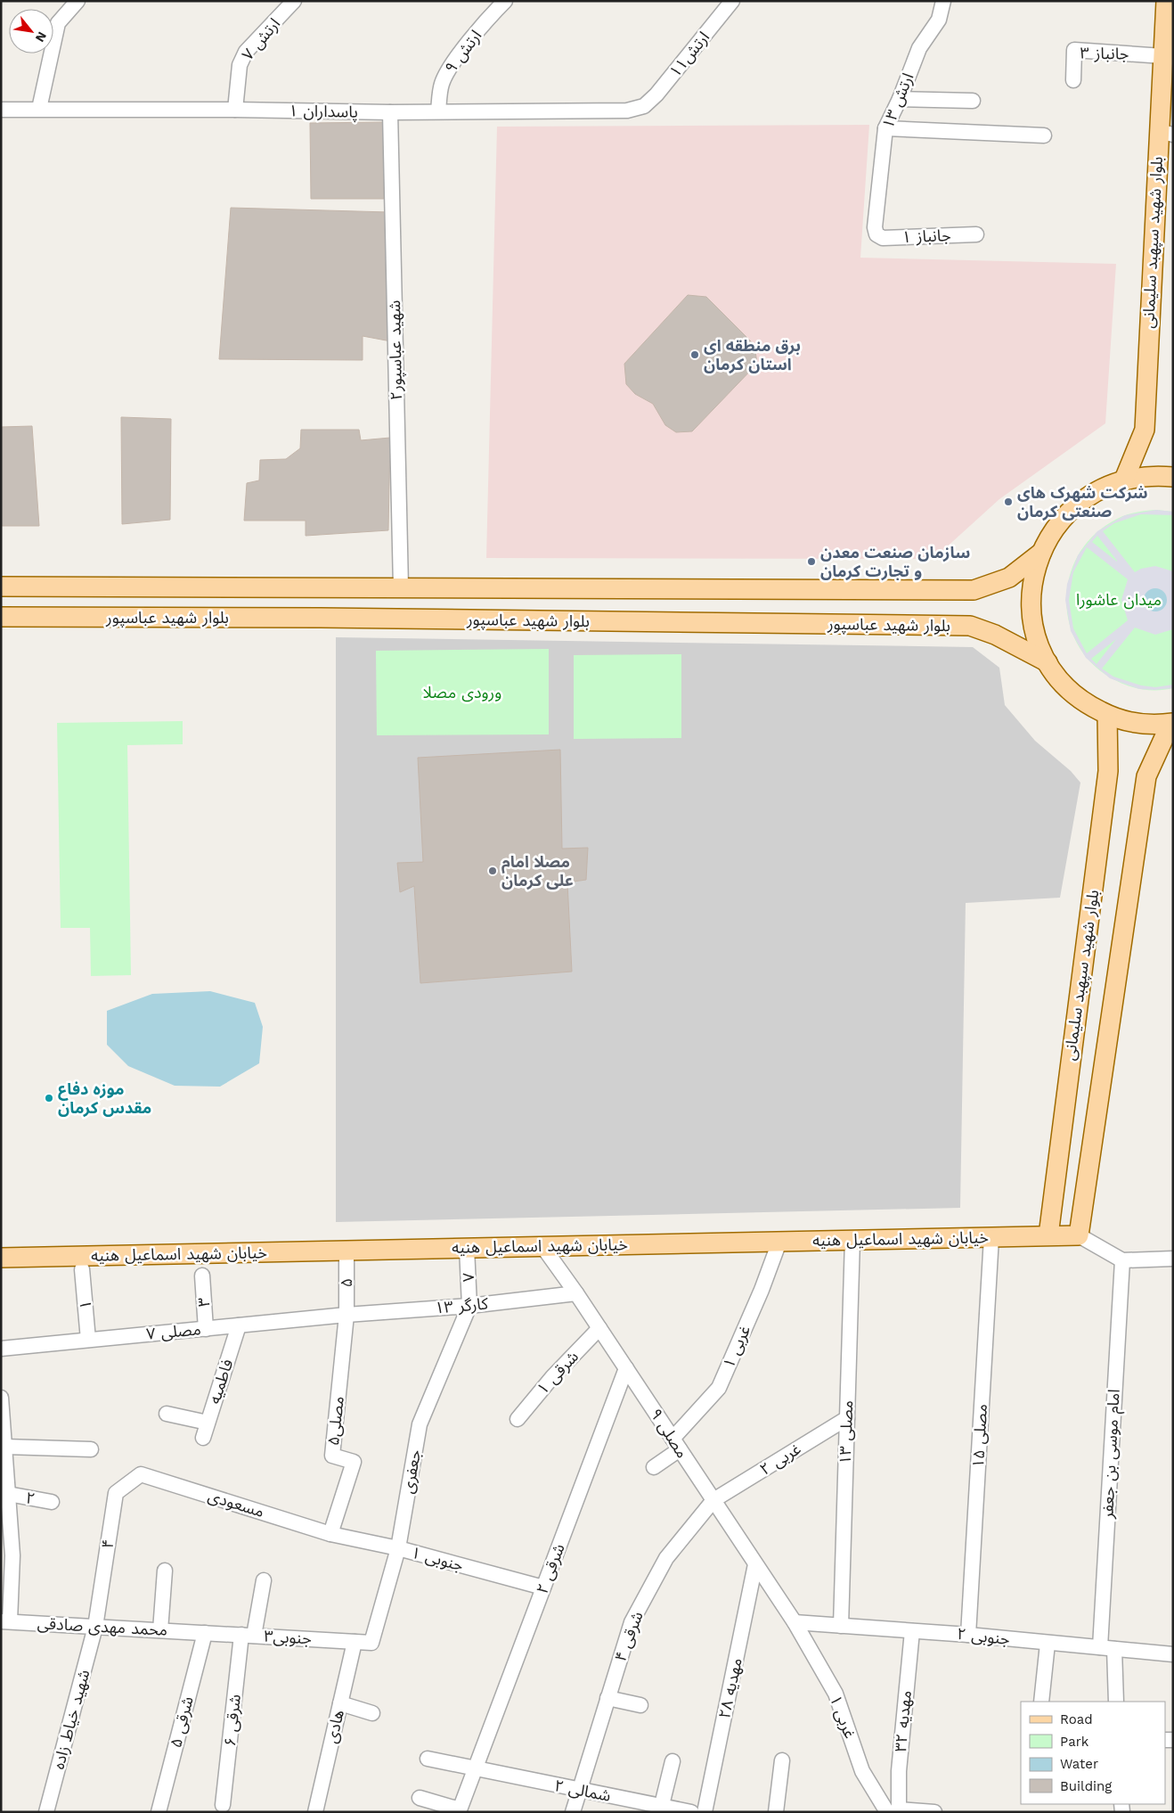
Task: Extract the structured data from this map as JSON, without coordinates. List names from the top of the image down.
{
  "streets": {
    "main road": ["بلوار شهید سپهبد سلیمانی", "بلوار شهید عباسپور", "خیابان شهید اسماعیل هنیه"],
    "street": [
      "ارتش ۷",
      "ارتش ۹",
      "جانباز ۳",
      "ارتش۱۱",
      "ارتش ۱۳",
      "پاسداران ۱",
      "جانباز ۱",
      "شهید عباسپور۲",
      "۷",
      "۵",
      "۳",
      "۱",
      "کارگر ۱۳",
      "مصلی ۷",
      "۱ غربی",
      "۱ شرقی",
      "فاطمیه",
      "مصلی۵",
      "مصلی ۱۳",
      "مصلی ۹",
      "مصلی ۱۵",
      "امام موسی بن جعفر",
      "۲ غربی",
      "جعفری",
      "۲",
      "مسعودی",
      "۴",
      "۱ جنوبی",
      "۲ شرقی",
      "محمد مهدی صادقی",
      "۴ شرقی",
      "جنوبی ۲",
      "جنوبی۳",
      "مهدیه ۲۸",
      "شهید خیاط زاده",
      "۶ شرقی",
      "مهدیه ۳۲",
      "۵ شرقی",
      "هادی",
      "۲ شمالی"
    ]
  },
  "crossings": [
    ["ارتش ۷", "پاسداران ۱"],
    ["ارتش ۹", "پاسداران ۱"],
    ["جانباز ۳", "بلوار شهید سپهبد سلیمانی"],
    ["ارتش۱۱", "پاسداران ۱"],
    ["ارتش ۱۳", "جانباز ۱"],
    ["پاسداران ۱", "شهید عباسپور۲"],
    ["بلوار شهید سپهبد سلیمانی", "خیابان شهید اسماعیل هنیه"],
    ["شهید عباسپور۲", "بلوار شهید عباسپور"],
    ["خیابان شهید اسماعیل هنیه", "۷"],
    ["خیابان شهید اسماعیل هنیه", "۵"],
    ["خیابان شهید اسماعیل هنیه", "۱ غربی"],
    ["خیابان شهید اسماعیل هنیه", "مصلی ۱۳"],
    ["خیابان شهید اسماعیل هنیه", "مصلی ۹"],
    ["خیابان شهید اسماعیل هنیه", "مصلی ۱۵"],
    ["۷", "کارگر ۱۳"],
    ["۷", "جعفری"],
    ["۵", "کارگر ۱۳"],
    ["۵", "مصلی ۷"],
    ["۵", "مصلی۵"],
    ["۳", "مصلی ۷"],
    ["۱", "مصلی ۷"],
    ["کارگر ۱۳", "مصلی ۷"],
    ["کارگر ۱۳", "مصلی۵"],
    ["کارگر ۱۳", "مصلی ۹"],
    ["کارگر ۱۳", "جعفری"],
    ["مصلی ۷", "فاطمیه"],
    ["مصلی ۷", "مصلی۵"],
    ["۱ غربی", "مصلی ۹"],
    ["۱ غربی", "جنوبی ۲"],
    ["۱ غربی", "مهدیه ۳۲"],
    ["۱ شرقی", "مصلی ۹"],
    ["مصلی۵", "مسعودی"],
    ["مصلی۵", "۱ جنوبی"],
    ["مصلی ۱۳", "۲ غربی"],
    ["مصلی ۱۳", "جنوبی ۲"],
    ["مصلی ۹", "۲ غربی"],
    ["مصلی ۹", "۲ شرقی"],
    ["مصلی ۹", "۴ شرقی"],
    ["مصلی ۹", "جنوبی ۲"],
    ["مصلی ۹", "مهدیه ۲۸"],
    ["مصلی ۱۵", "جنوبی ۲"],
    ["امام موسی بن جعفر", "جنوبی ۲"],
    ["۲ غربی", "۴ شرقی"],
    ["جعفری", "۱ جنوبی"],
    ["جعفری", "جنوبی۳"],
    ["مسعودی", "۴"],
    ["مسعودی", "۱ جنوبی"],
    ["۴", "محمد مهدی صادقی"],
    ["۴", "شهید خیاط زاده"],
    ["۱ جنوبی", "۲ شرقی"],
    ["۲ شرقی", "۲ شمالی"],
    ["محمد مهدی صادقی", "جنوبی۳"],
    ["محمد مهدی صادقی", "شهید خیاط زاده"],
    ["محمد مهدی صادقی", "۵ شرقی"],
    ["۴ شرقی", "۲ شمالی"],
    ["جنوبی ۲", "مهدیه ۳۲"],
    ["جنوبی۳", "۶ شرقی"],
    ["جنوبی۳", "۵ شرقی"],
    ["جنوبی۳", "هادی"]
  ],
  "parks": ["میدان عاشورا", "ورودی مصلا"],
  "places": [
    "برق منطقه ای استان کرمان",
    "شرکت شهرک های صنعتی کرمان",
    "سازمان صنعت معدن و تجارت کرمان",
    "مصلا امام علی کرمان",
    "موزه دفاع مقدس کرمان"
  ],
  "legend": [
    "Road",
    "Park",
    "Water",
    "Building"
  ],
  "north": "bottom right"
}
